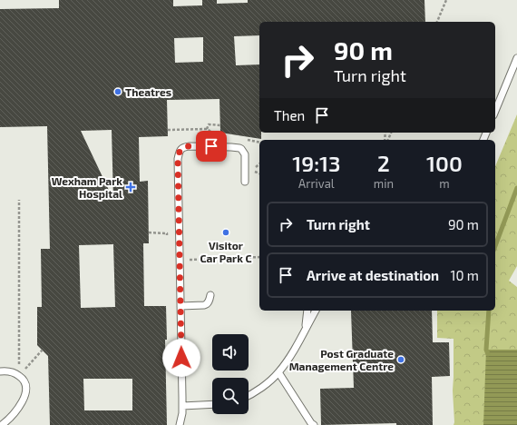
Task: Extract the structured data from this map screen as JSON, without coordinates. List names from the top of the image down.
{
  "places": {
    "other": ["Theatres", "Visitor Car Park C", "Post Graduate Management Centre"],
    "health": ["Wexham Park Hospital"]
  },
  "page": {
    "turn": ["90 m", "Turn right"],
    "then": "Then",
    "eta": [
      "19:13",
      "Arrival",
      "2",
      "min",
      "100",
      "m"
    ],
    "list": [
      {
        "name": "Turn right",
        "value": "90 m"
      },
      {
        "name": "Arrive at destination",
        "value": "10 m"
      }
    ]
  }
}
